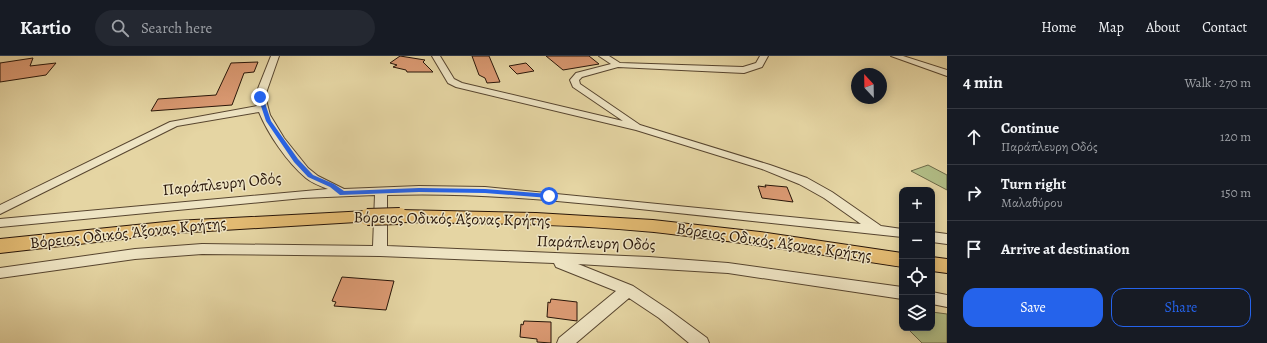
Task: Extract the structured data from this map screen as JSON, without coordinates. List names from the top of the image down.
{
  "streets": {
    "highway": ["Βόρειος Οδικός Άξονας Κρήτης"],
    "street": ["Παράπλευρη Οδός"]
  },
  "north": "top",
  "page": {
    "header": "Kartio",
    "search": "Search here",
    "nav": [
      "Home",
      "Map",
      "About",
      "Contact"
    ],
    "heading": ["4 min", "Walk · 270 m"],
    "list": [
      ["Continue", "Παράπλευρη Οδός", "120 m"],
      ["Turn right", "Μαλαθύρου", "150 m"],
      "Arrive at destination"
    ],
    "map_buttons": ["+", "−"],
    "buttons": ["Save", "Share"]
  }
}
